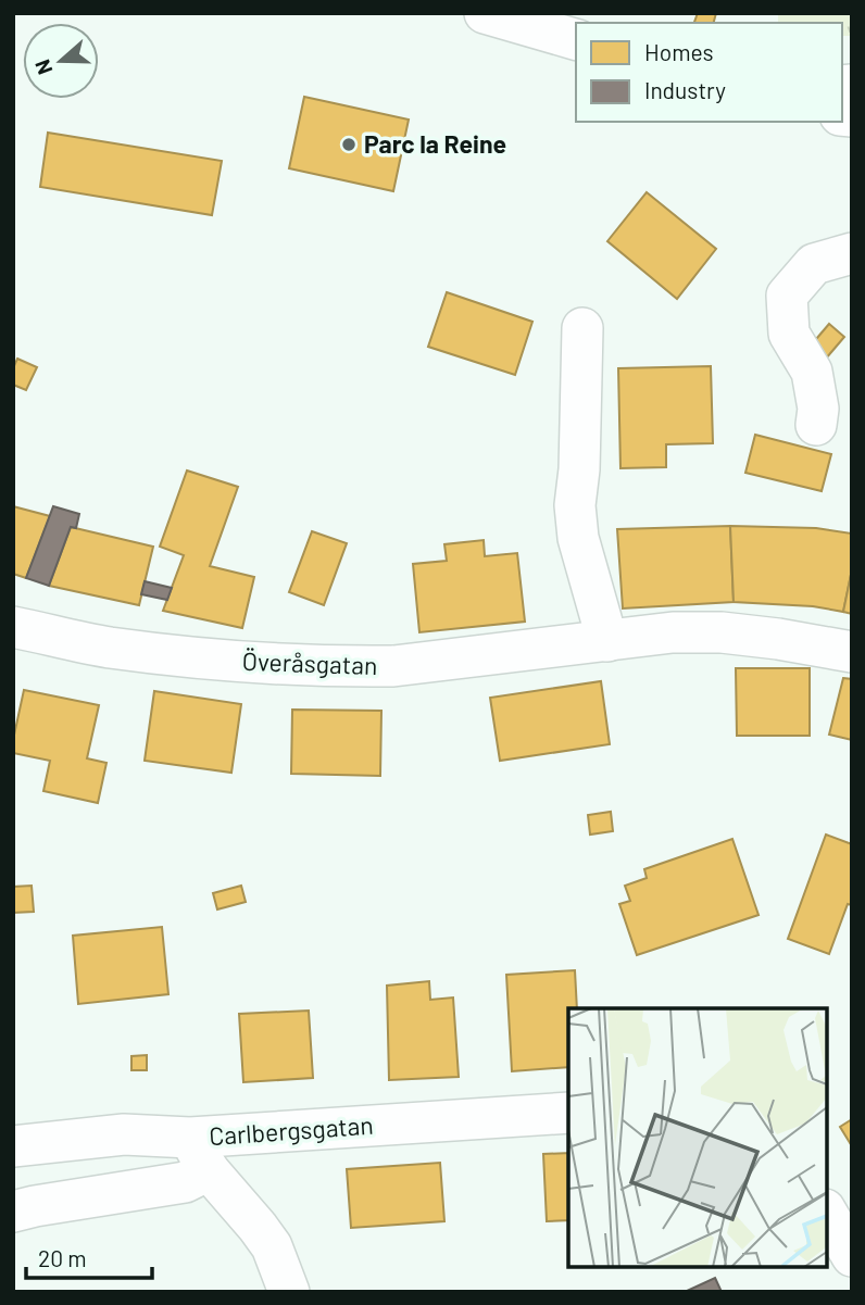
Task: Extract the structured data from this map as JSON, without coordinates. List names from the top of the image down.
{
  "streets": {
    "street": ["Överåsgatan", "Carlbergsgatan"]
  },
  "places": ["Parc la Reine"],
  "legend": ["Homes", "Industry"],
  "scale_bar": "20 m",
  "north": "left"
}
